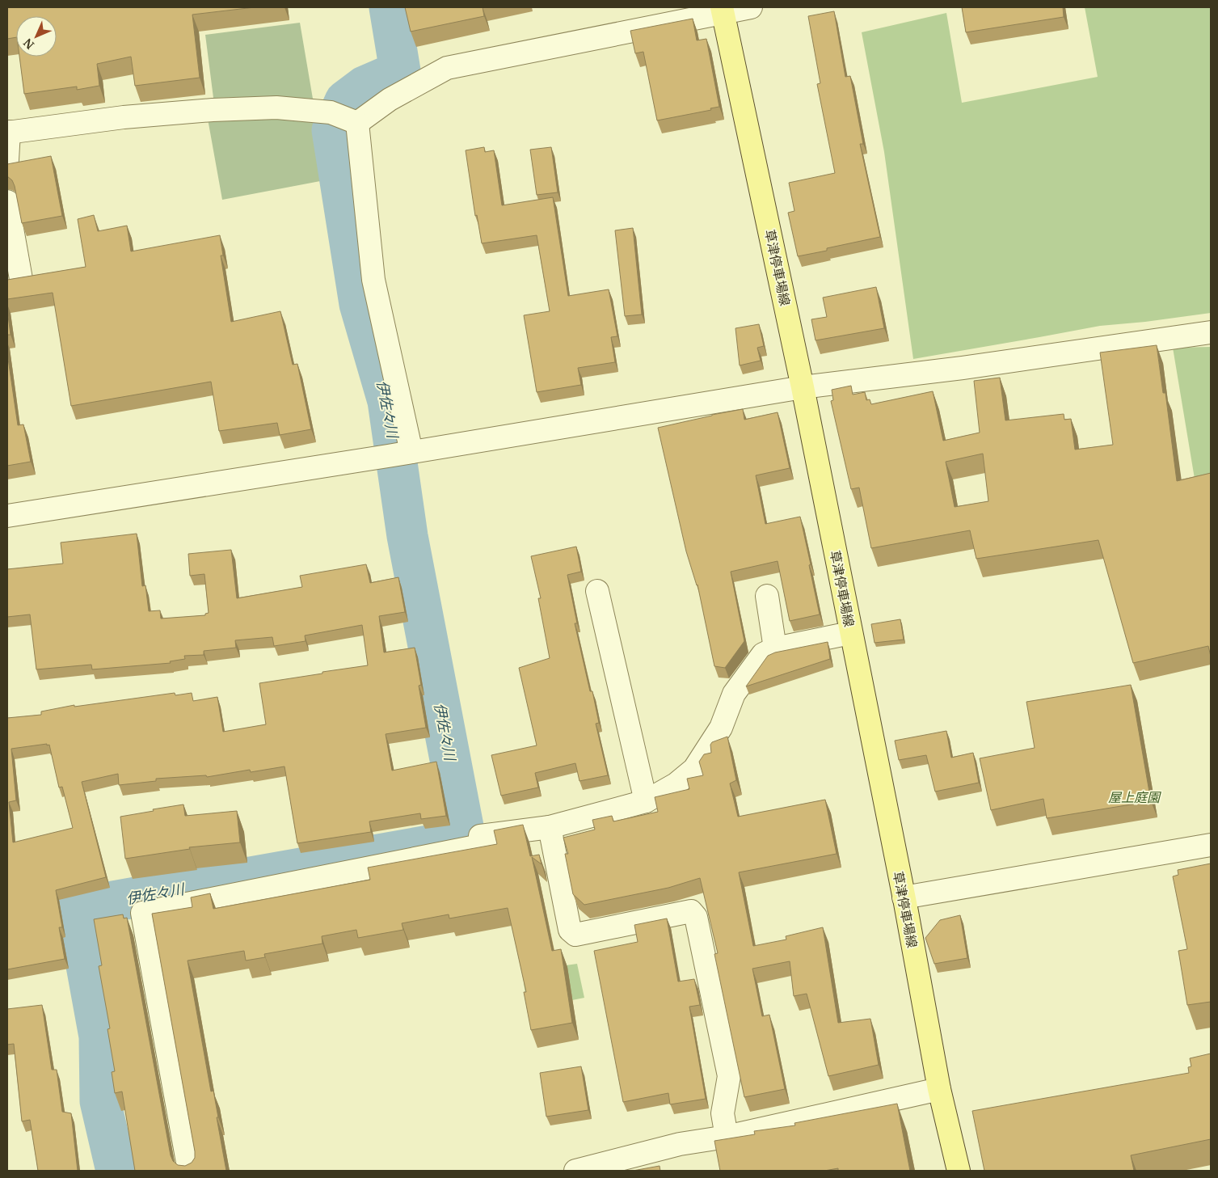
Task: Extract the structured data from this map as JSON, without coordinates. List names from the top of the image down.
{
  "streets": {
    "main road": ["草津停車場線"]
  },
  "water": ["伊佐々川"],
  "parks": ["屋上庭園"],
  "north": "bottom left"
}
